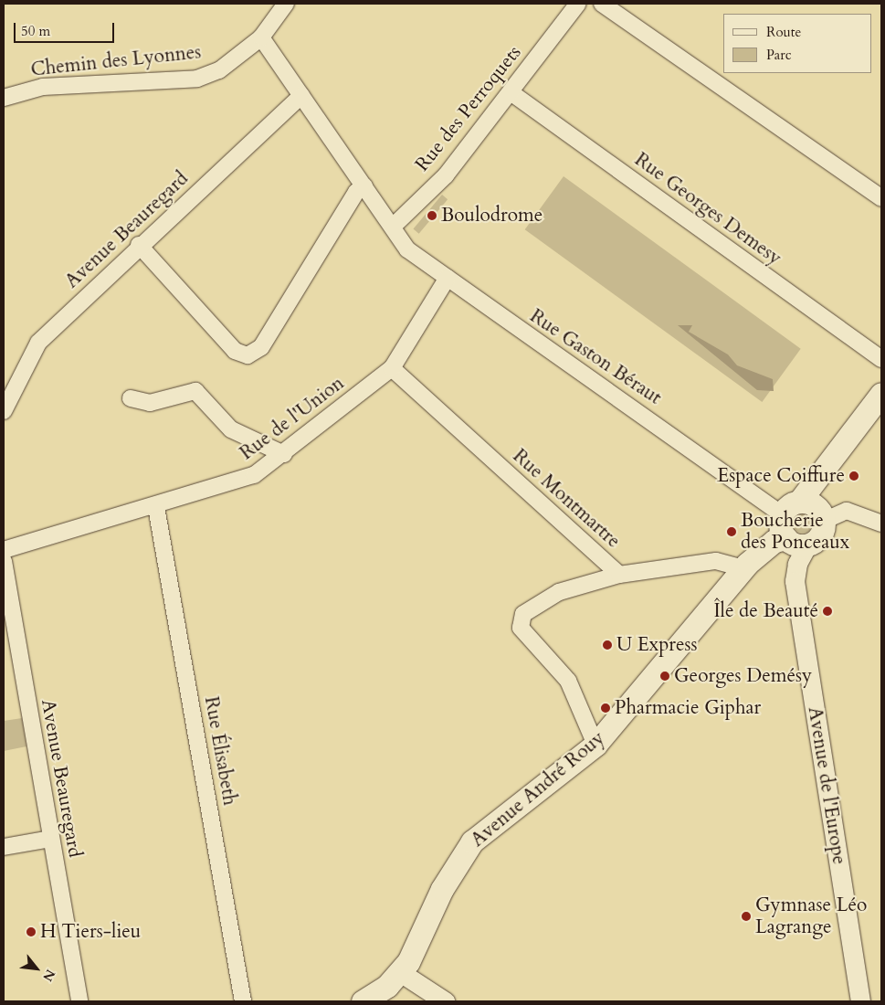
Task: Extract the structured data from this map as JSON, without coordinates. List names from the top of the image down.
{
  "streets": {
    "main road": ["Avenue André Rouy"],
    "street": [
      "Chemin des Lyonnes",
      "Rue des Perroquets",
      "Rue Georges Demesy",
      "Avenue Beauregard",
      "Rue Gaston Béraut",
      "Rue de l'Union",
      "Rue Montmartre",
      "Rue Élisabeth",
      "Avenue de l'Europe"
    ]
  },
  "crossings": [
    ["Rue des Perroquets", "Rue Georges Demesy"],
    ["Rue des Perroquets", "Rue Gaston Béraut"],
    ["Rue Gaston Béraut", "Rue de l'Union"],
    ["Rue Gaston Béraut", "Avenue de l'Europe"],
    ["Rue Gaston Béraut", "Avenue André Rouy"],
    ["Rue de l'Union", "Rue Montmartre"],
    ["Rue de l'Union", "Rue Élisabeth"],
    ["Rue Montmartre", "Avenue André Rouy"],
    ["Avenue de l'Europe", "Avenue André Rouy"]
  ],
  "places": [
    "Boulodrome",
    "Espace Coiffure",
    "Boucherie des Ponceaux",
    "Île de Beauté",
    "U Express",
    "Georges Demésy",
    "Pharmacie Giphar",
    "Gymnase Léo Lagrange",
    "H Tiers-lieu"
  ],
  "legend": ["Route", "Parc"],
  "scale_bar": "50 m",
  "north": "bottom right"
}
